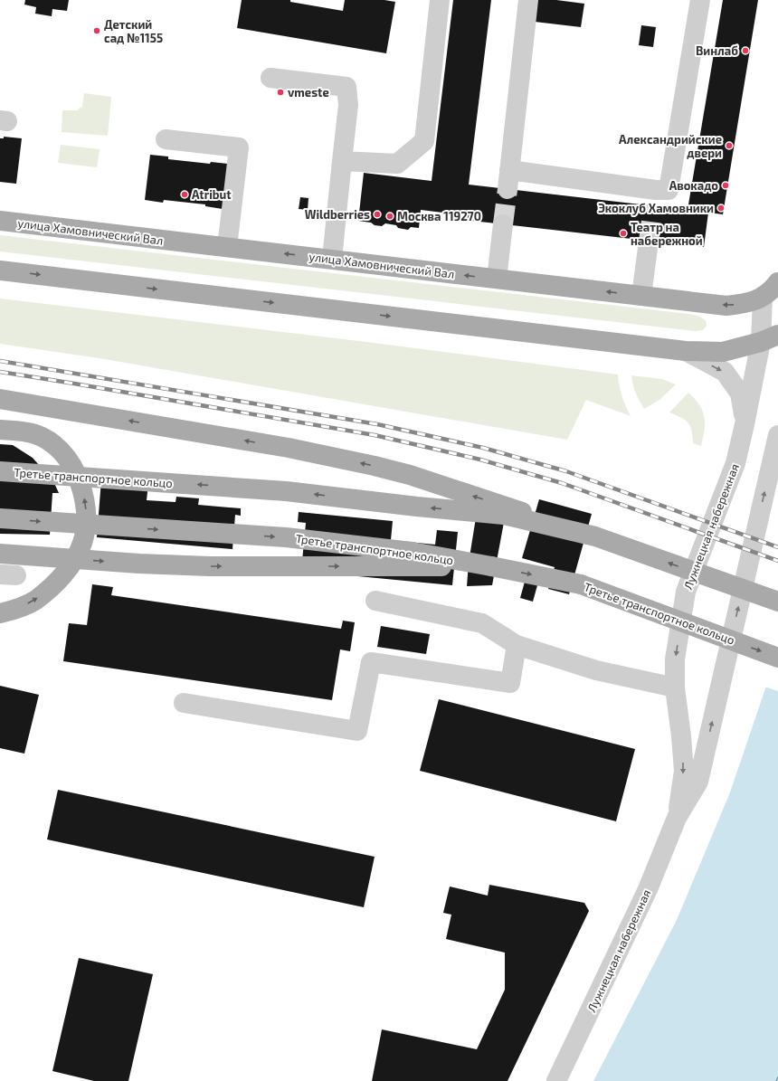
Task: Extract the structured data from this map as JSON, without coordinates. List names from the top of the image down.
{
  "streets": {
    "main road": ["улица Хамовнический Вал", "Третье транспортное кольцо"],
    "street": ["Лужнецкая набережная"]
  },
  "crossings": [
    ["улица Хамовнический Вал", "Лужнецкая набережная"]
  ],
  "places": [
    "Детский сад №1155",
    "Винлаб",
    "vmeste",
    "Александрийские двери",
    "Авокадо",
    "Atribut",
    "Экоклуб Хамовники",
    "Wildberries",
    "Москва 119270",
    "Театр на набережной"
  ]
}
